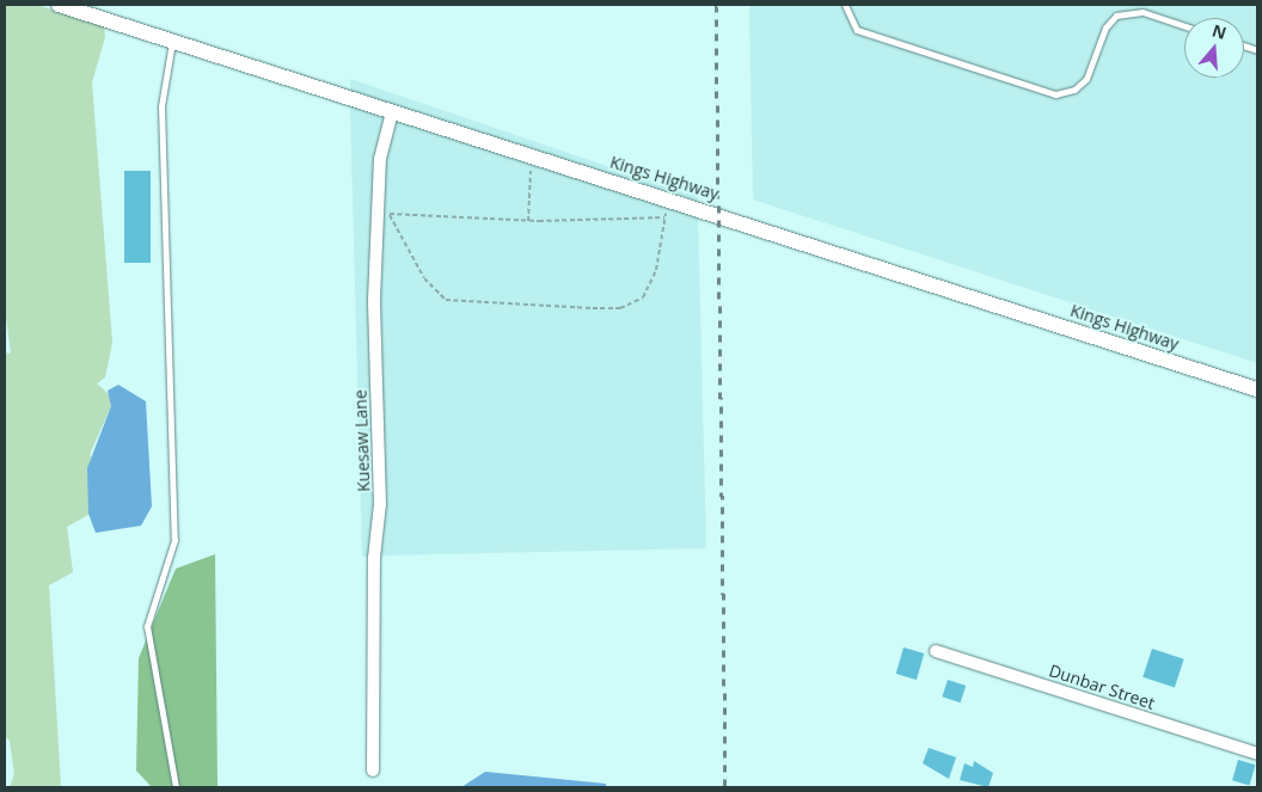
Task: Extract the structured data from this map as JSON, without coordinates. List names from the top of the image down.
{
  "streets": {
    "street": ["Kings Highway", "Kuesaw Lane", "Dunbar Street"]
  },
  "crossings": [
    ["Kings Highway", "Kuesaw Lane"]
  ],
  "north": "top"
}
